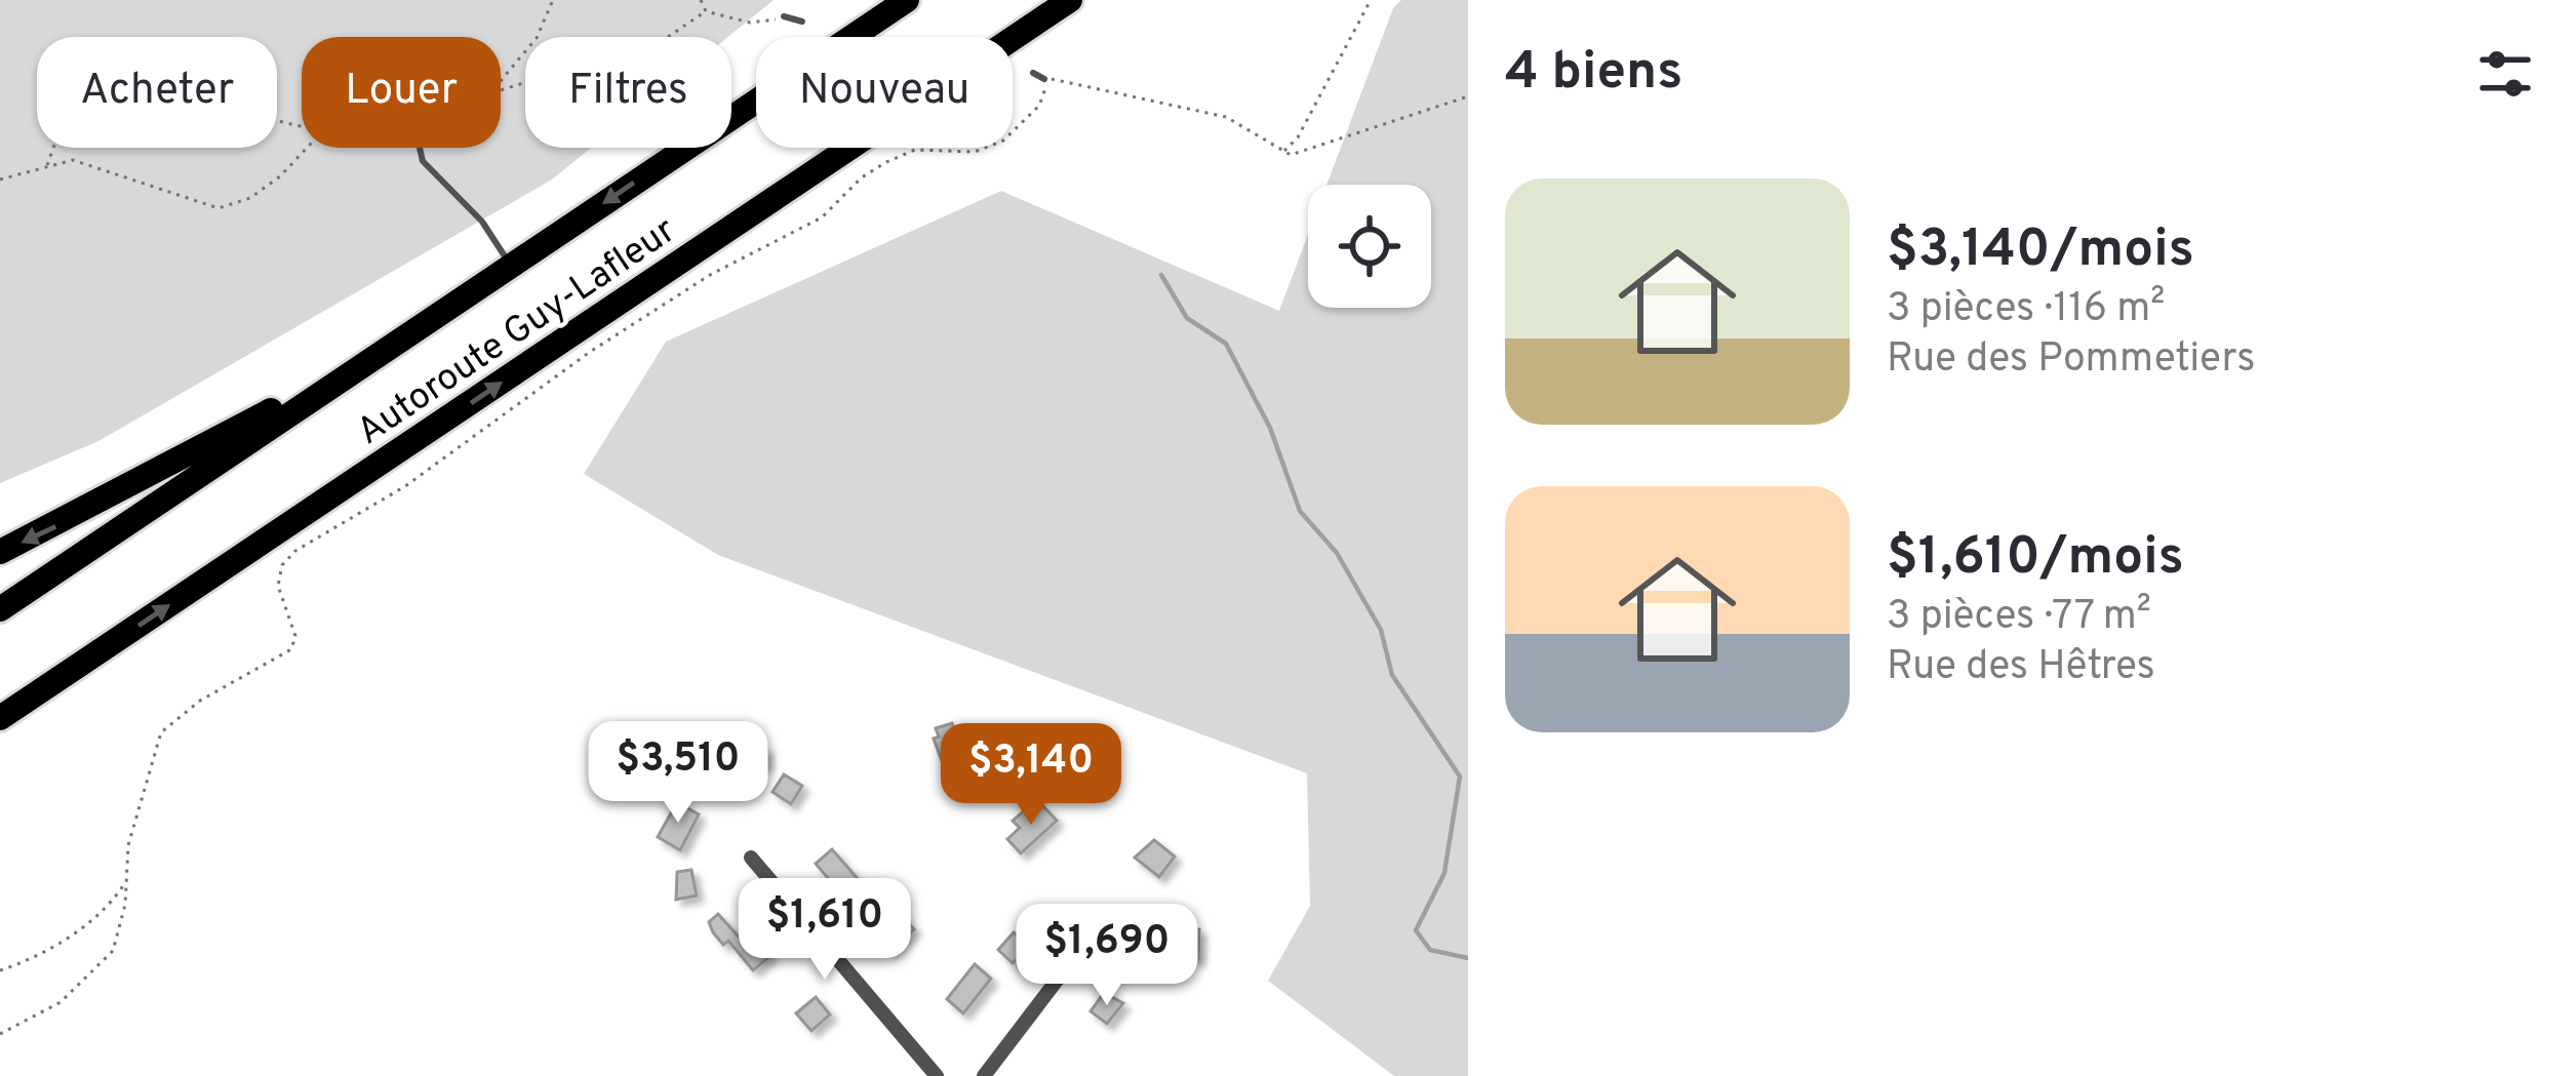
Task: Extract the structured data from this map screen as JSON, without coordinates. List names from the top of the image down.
{
  "streets": {
    "highway": ["Autoroute Guy-Lafleur"]
  },
  "page": {
    "heading": "4 biens",
    "chip": [
      "Acheter",
      "Louer",
      "Filtres",
      "Nouveau"
    ],
    "list": [
      {
        "name": "$3,140/mois",
        "note": "3 pièces · 116 m² · Rue des Pommetiers"
      },
      {
        "name": "$1,610/mois",
        "note": "3 pièces · 77 m² · Rue des Hêtres"
      }
    ],
    "price": [
      "$3,510",
      "$3,140",
      "$1,610",
      "$1,690"
    ]
  }
}
